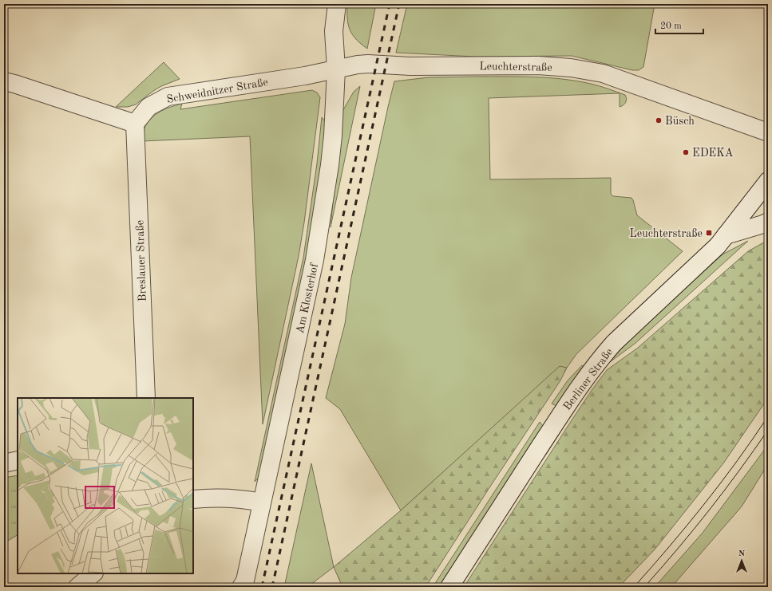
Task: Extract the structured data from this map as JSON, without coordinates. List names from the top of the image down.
{
  "streets": {
    "street": [
      "Leuchterstraße",
      "Schweidnitzer Straße",
      "Breslauer Straße",
      "Am Klosterhof",
      "Berliner Straße"
    ]
  },
  "crossings": [
    ["Leuchterstraße", "Schweidnitzer Straße"],
    ["Schweidnitzer Straße", "Breslauer Straße"],
    ["Schweidnitzer Straße", "Am Klosterhof"]
  ],
  "places": {
    "other": ["Büsch", "EDEKA"],
    "transit": ["Leuchterstraße"]
  },
  "scale_bar": "20 m",
  "north": "top"
}
